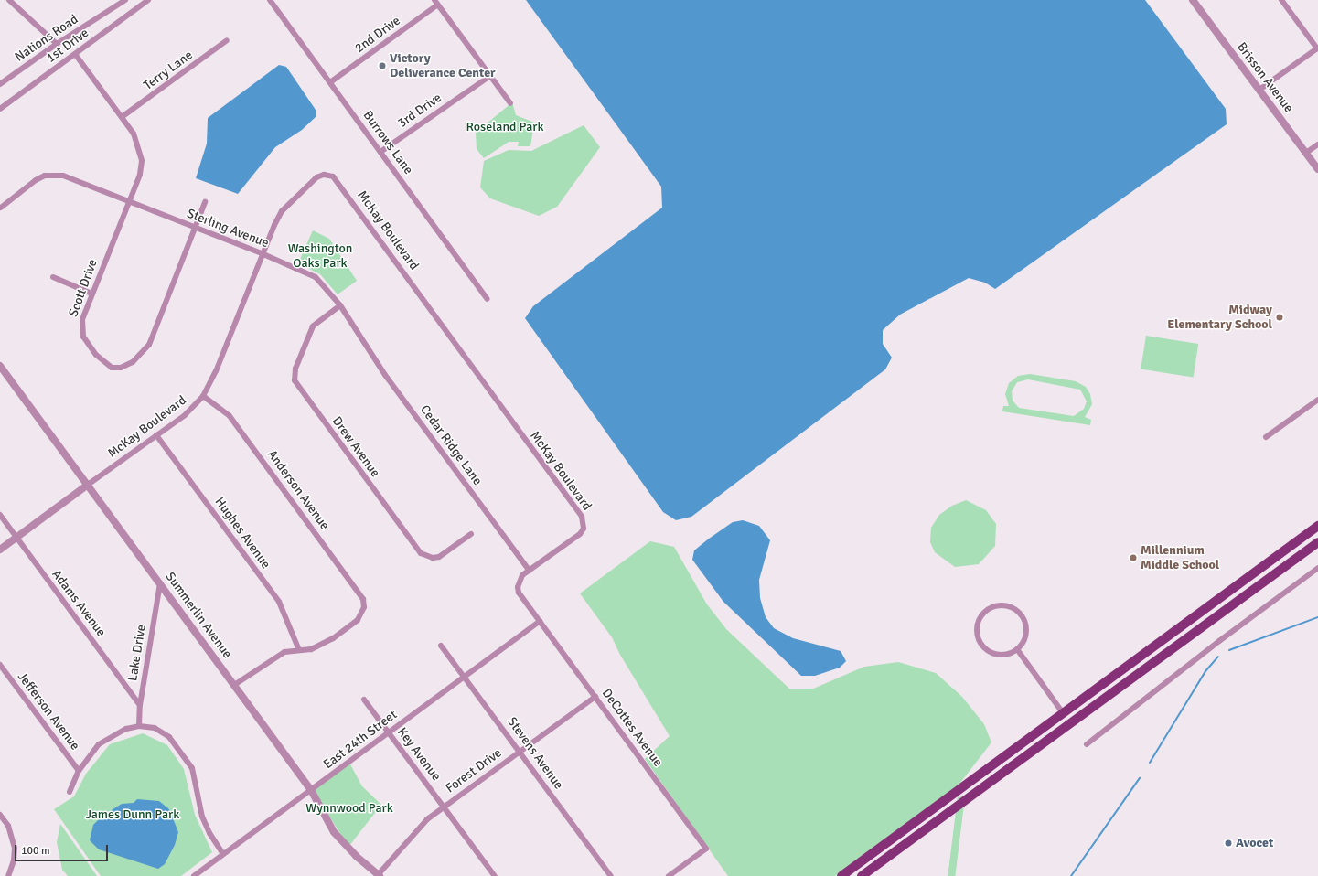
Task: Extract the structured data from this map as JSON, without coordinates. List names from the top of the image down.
{
  "streets": {
    "street": [
      "2nd Drive",
      "Nations Road",
      "1st Drive",
      "Terry Lane",
      "Brisson Avenue",
      "3rd Drive",
      "Burrows Lane",
      "Sterling Avenue",
      "McKay Boulevard",
      "Scott Drive",
      "Cedar Ridge Lane",
      "Drew Avenue",
      "Anderson Avenue",
      "Hughes Avenue",
      "Adams Avenue",
      "Summerlin Avenue",
      "Lake Drive",
      "Jefferson Avenue",
      "DeCottes Avenue",
      "East 24th Street",
      "Stevens Avenue",
      "Key Avenue",
      "Forest Drive"
    ]
  },
  "crossings": [
    ["2nd Drive", "Burrows Lane"],
    ["1st Drive", "Scott Drive"],
    ["Terry Lane", "Scott Drive"],
    ["3rd Drive", "Burrows Lane"],
    ["Sterling Avenue", "McKay Boulevard"],
    ["Sterling Avenue", "Scott Drive"],
    ["Sterling Avenue", "Cedar Ridge Lane"],
    ["Sterling Avenue", "Drew Avenue"],
    ["McKay Boulevard", "Cedar Ridge Lane"],
    ["McKay Boulevard", "Anderson Avenue"],
    ["McKay Boulevard", "Hughes Avenue"],
    ["McKay Boulevard", "Summerlin Avenue"],
    ["McKay Boulevard", "DeCottes Avenue"],
    ["McKay Boulevard", "East 24th Street"],
    ["Anderson Avenue", "Hughes Avenue"],
    ["Adams Avenue", "Lake Drive"],
    ["Summerlin Avenue", "Lake Drive"],
    ["Summerlin Avenue", "East 24th Street"],
    ["Summerlin Avenue", "Forest Drive"],
    ["DeCottes Avenue", "East 24th Street"],
    ["DeCottes Avenue", "Forest Drive"],
    ["East 24th Street", "Stevens Avenue"],
    ["East 24th Street", "Key Avenue"],
    ["Stevens Avenue", "Forest Drive"],
    ["Key Avenue", "Forest Drive"]
  ],
  "parks": [
    "Roseland Park",
    "Washington Oaks Park",
    "Wynnwood Park",
    "James Dunn Park"
  ],
  "places": [
    "Victory Deliverance Center",
    "Midway Elementary School",
    "Millennium Middle School",
    "Avocet"
  ],
  "scale_bar": "100 m"
}
